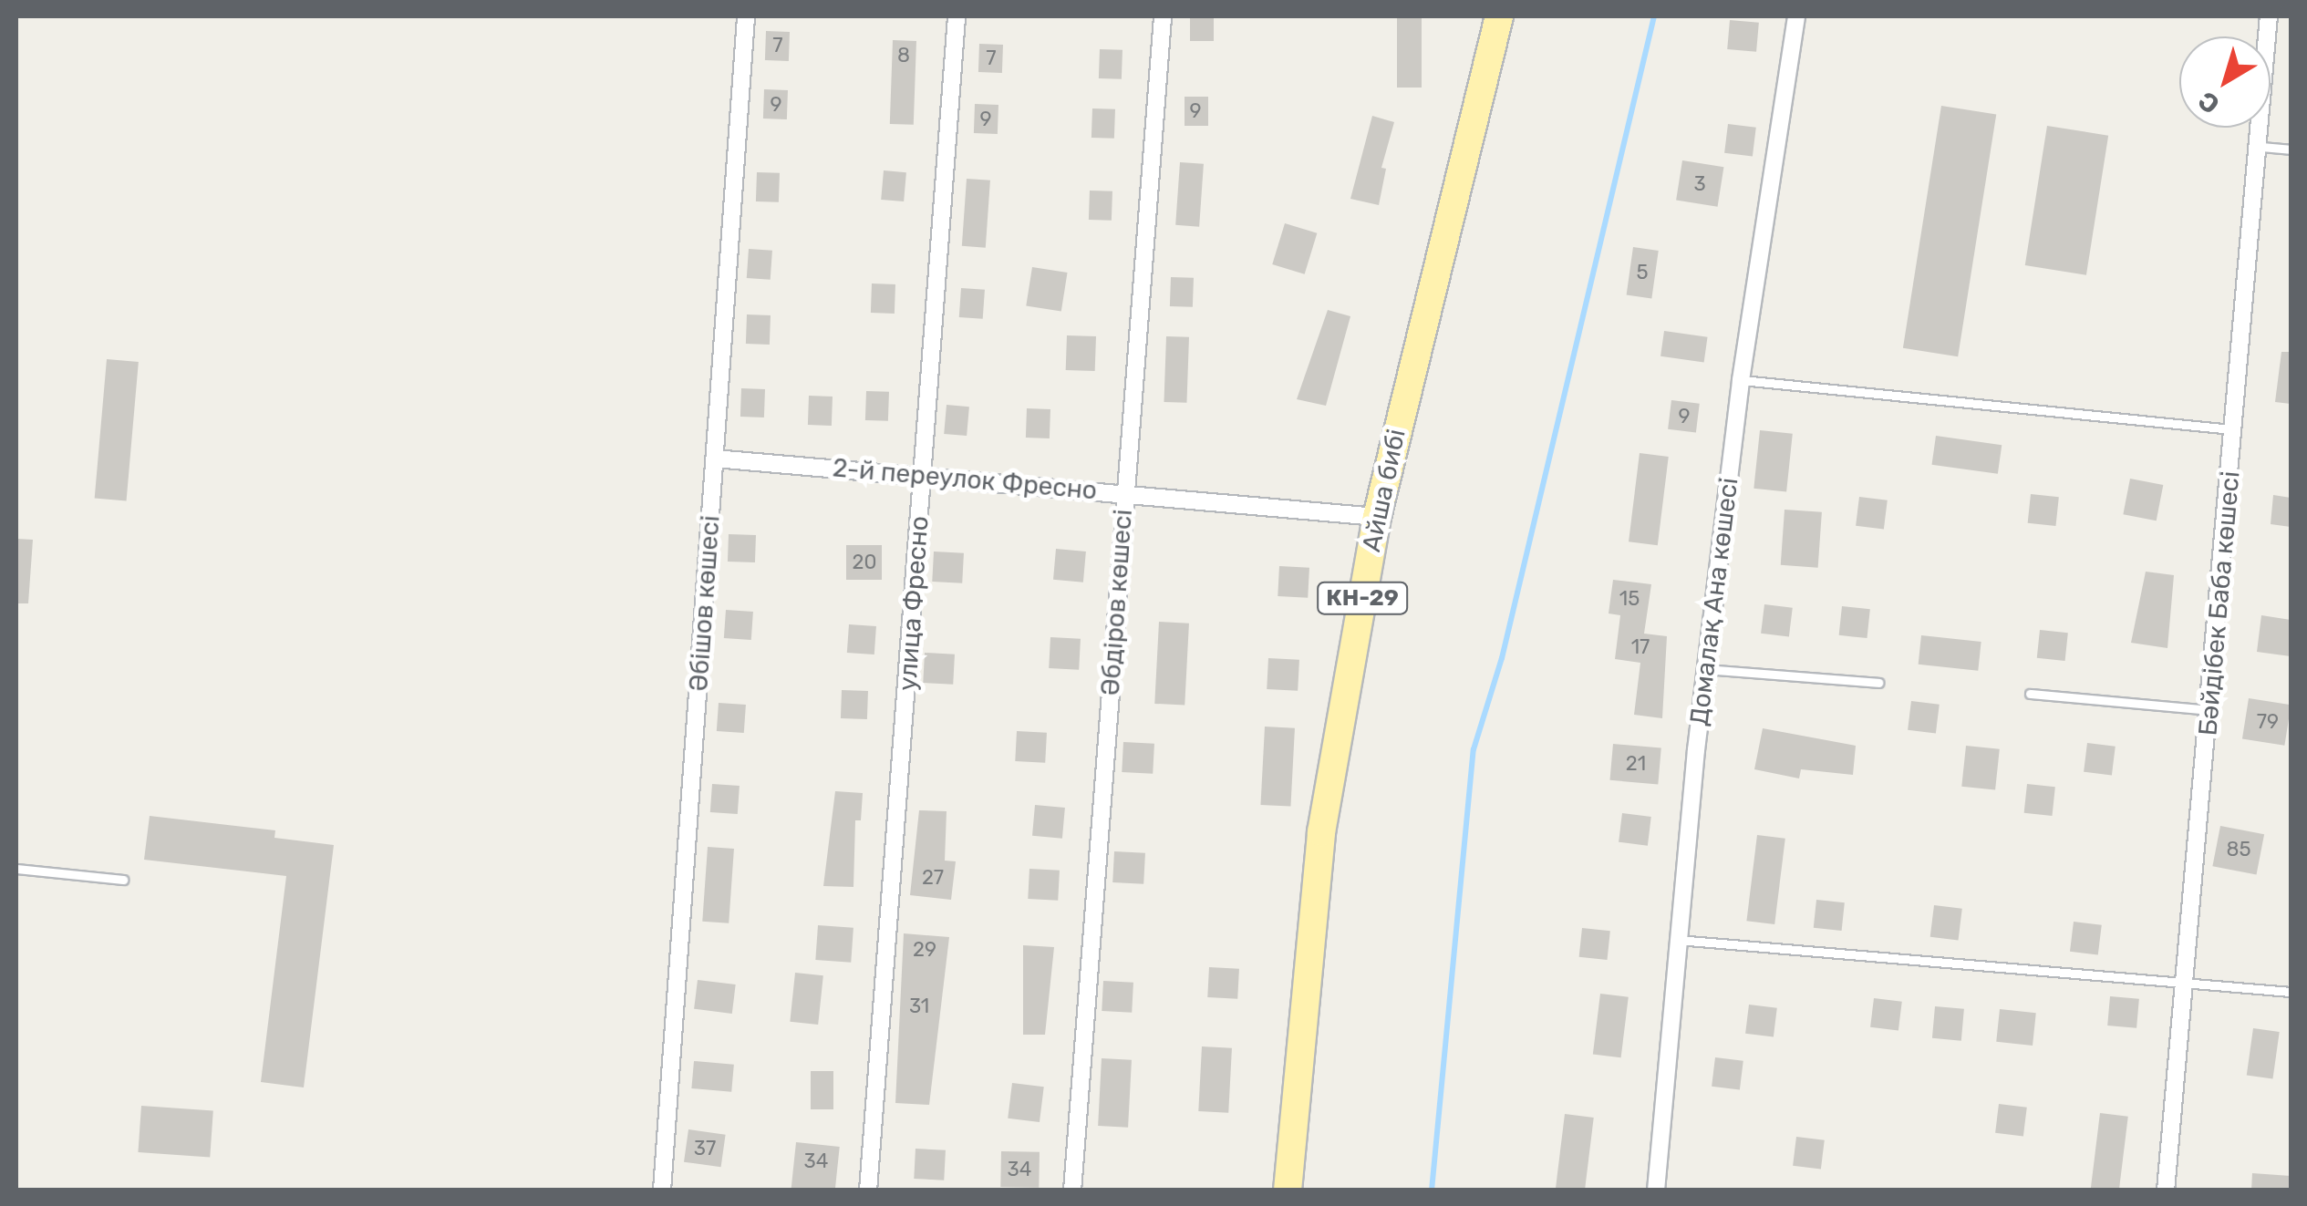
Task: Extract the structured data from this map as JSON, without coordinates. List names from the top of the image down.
{
  "streets": {
    "main road": ["Айша бибі", "КН-29"],
    "street": [
      "2-й переулок Фресно",
      "Домалақ Ана көшесі",
      "Әбдіров көшесі",
      "Әбішов көшесі",
      "улица Фресно",
      "Бәйдібек Баба көшесі"
    ]
  },
  "crossings": [
    ["2-й переулок Фресно", "Айша бибі"],
    ["2-й переулок Фресно", "Әбдіров көшесі"],
    ["2-й переулок Фресно", "Әбішов көшесі"],
    ["2-й переулок Фресно", "улица Фресно"]
  ],
  "house_numbers": [
    "7",
    "8",
    "7",
    "9",
    "9",
    "9",
    "3",
    "5",
    "9",
    "20",
    "15",
    "17",
    "79",
    "21",
    "85",
    "27",
    "29",
    "31",
    "37",
    "34",
    "34"
  ],
  "north": "bottom left"
}
